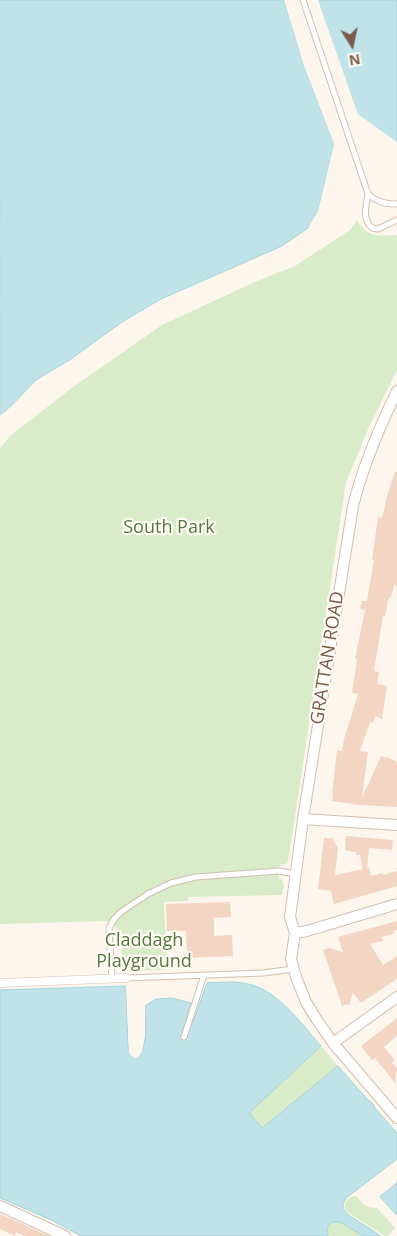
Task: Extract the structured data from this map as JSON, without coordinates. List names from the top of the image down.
{
  "streets": {
    "street": ["GRATTAN ROAD"]
  },
  "parks": ["South Park", "Claddagh Playground"],
  "north": "bottom"
}
